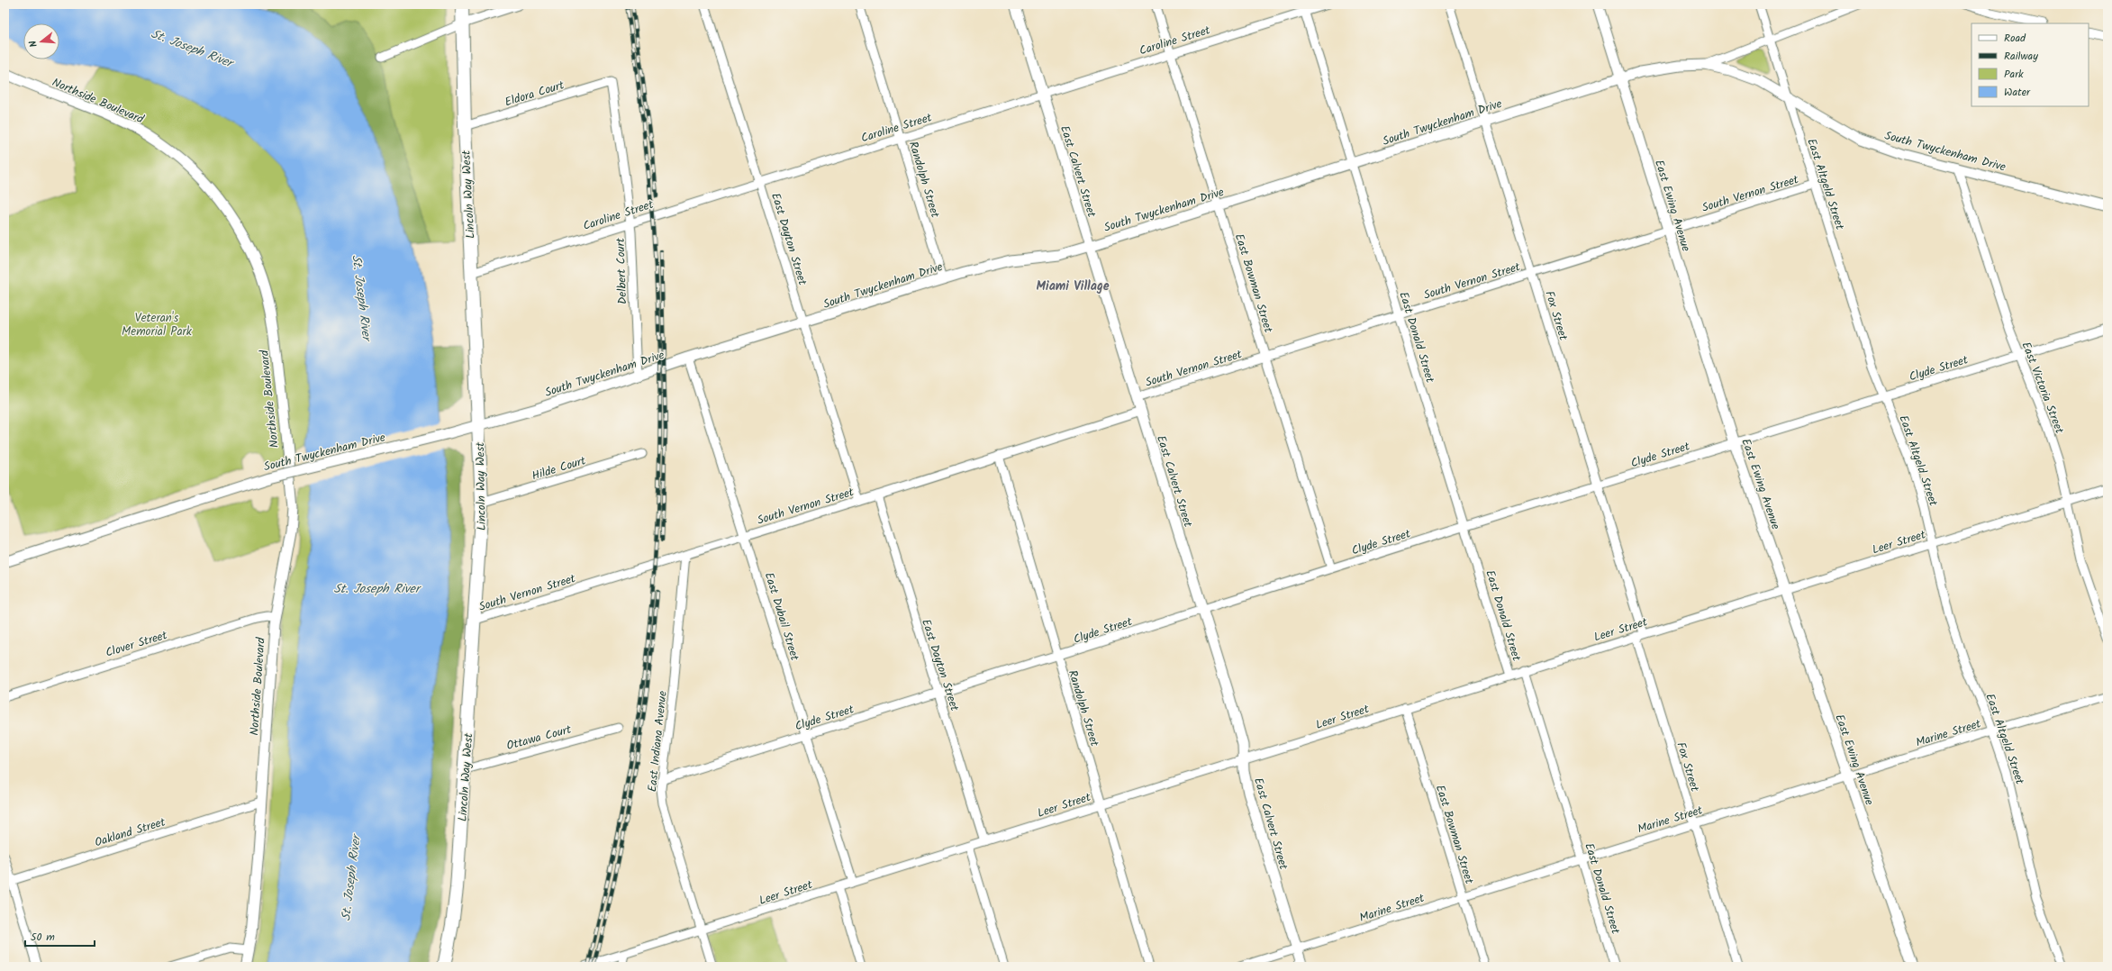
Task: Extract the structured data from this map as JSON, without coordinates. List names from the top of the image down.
{
  "streets": {
    "main road": ["Lincoln Way West"],
    "street": [
      "Caroline Street",
      "Eldora Court",
      "Northside Boulevard",
      "South Twyckenham Drive",
      "East Calvert Street",
      "Randolph Street",
      "East Altgeld Street",
      "South Vernon Street",
      "East Ewing Avenue",
      "East Dayton Street",
      "Delbert Court",
      "East Bowman Street",
      "Fox Street",
      "East Donald Street",
      "Clyde Street",
      "East Victoria Street",
      "Hilde Court",
      "Leer Street",
      "East Dubail Street",
      "Clover Street",
      "Marine Street",
      "Ottawa Court",
      "East Indiana Avenue",
      "Oakland Street"
    ]
  },
  "crossings": [
    ["Caroline Street", "East Calvert Street"],
    ["Caroline Street", "Randolph Street"],
    ["Caroline Street", "Lincoln Way West"],
    ["Caroline Street", "East Dayton Street"],
    ["Caroline Street", "Delbert Court"],
    ["Caroline Street", "East Bowman Street"],
    ["Caroline Street", "East Donald Street"],
    ["Eldora Court", "Lincoln Way West"],
    ["Eldora Court", "Delbert Court"],
    ["Northside Boulevard", "Clover Street"],
    ["Northside Boulevard", "Oakland Street"],
    ["South Twyckenham Drive", "East Calvert Street"],
    ["South Twyckenham Drive", "Randolph Street"],
    ["South Twyckenham Drive", "East Altgeld Street"],
    ["South Twyckenham Drive", "Lincoln Way West"],
    ["South Twyckenham Drive", "East Ewing Avenue"],
    ["South Twyckenham Drive", "East Dayton Street"],
    ["South Twyckenham Drive", "Delbert Court"],
    ["South Twyckenham Drive", "East Bowman Street"],
    ["South Twyckenham Drive", "Fox Street"],
    ["South Twyckenham Drive", "East Donald Street"],
    ["South Twyckenham Drive", "East Victoria Street"],
    ["South Twyckenham Drive", "East Dubail Street"],
    ["East Calvert Street", "South Vernon Street"],
    ["East Calvert Street", "Clyde Street"],
    ["East Calvert Street", "Leer Street"],
    ["East Calvert Street", "Marine Street"],
    ["Randolph Street", "South Vernon Street"],
    ["Randolph Street", "Clyde Street"],
    ["Randolph Street", "Leer Street"],
    ["East Altgeld Street", "South Vernon Street"],
    ["East Altgeld Street", "Clyde Street"],
    ["East Altgeld Street", "Leer Street"],
    ["East Altgeld Street", "Marine Street"],
    ["South Vernon Street", "Lincoln Way West"],
    ["South Vernon Street", "East Ewing Avenue"],
    ["South Vernon Street", "East Dayton Street"],
    ["South Vernon Street", "East Bowman Street"],
    ["South Vernon Street", "Fox Street"],
    ["South Vernon Street", "East Donald Street"],
    ["South Vernon Street", "East Dubail Street"],
    ["South Vernon Street", "East Indiana Avenue"],
    ["Lincoln Way West", "Hilde Court"],
    ["Lincoln Way West", "Ottawa Court"],
    ["East Ewing Avenue", "Clyde Street"],
    ["East Ewing Avenue", "Leer Street"],
    ["East Ewing Avenue", "Marine Street"],
    ["East Dayton Street", "Clyde Street"],
    ["East Dayton Street", "Leer Street"],
    ["East Bowman Street", "Clyde Street"],
    ["East Bowman Street", "Leer Street"],
    ["East Bowman Street", "Marine Street"],
    ["Fox Street", "Clyde Street"],
    ["Fox Street", "Leer Street"],
    ["Fox Street", "Marine Street"],
    ["East Donald Street", "Clyde Street"],
    ["East Donald Street", "Leer Street"],
    ["East Donald Street", "Marine Street"],
    ["Clyde Street", "East Victoria Street"],
    ["Clyde Street", "East Dubail Street"],
    ["Clyde Street", "East Indiana Avenue"],
    ["East Victoria Street", "Leer Street"],
    ["Leer Street", "East Dubail Street"],
    ["Leer Street", "East Indiana Avenue"]
  ],
  "districts": ["Miami Village"],
  "water": ["St. Joseph River"],
  "parks": ["Veteran's Memorial Park"],
  "legend": [
    "Road",
    "Railway",
    "Park",
    "Water"
  ],
  "scale_bar": "50 m",
  "north": "left"
}
